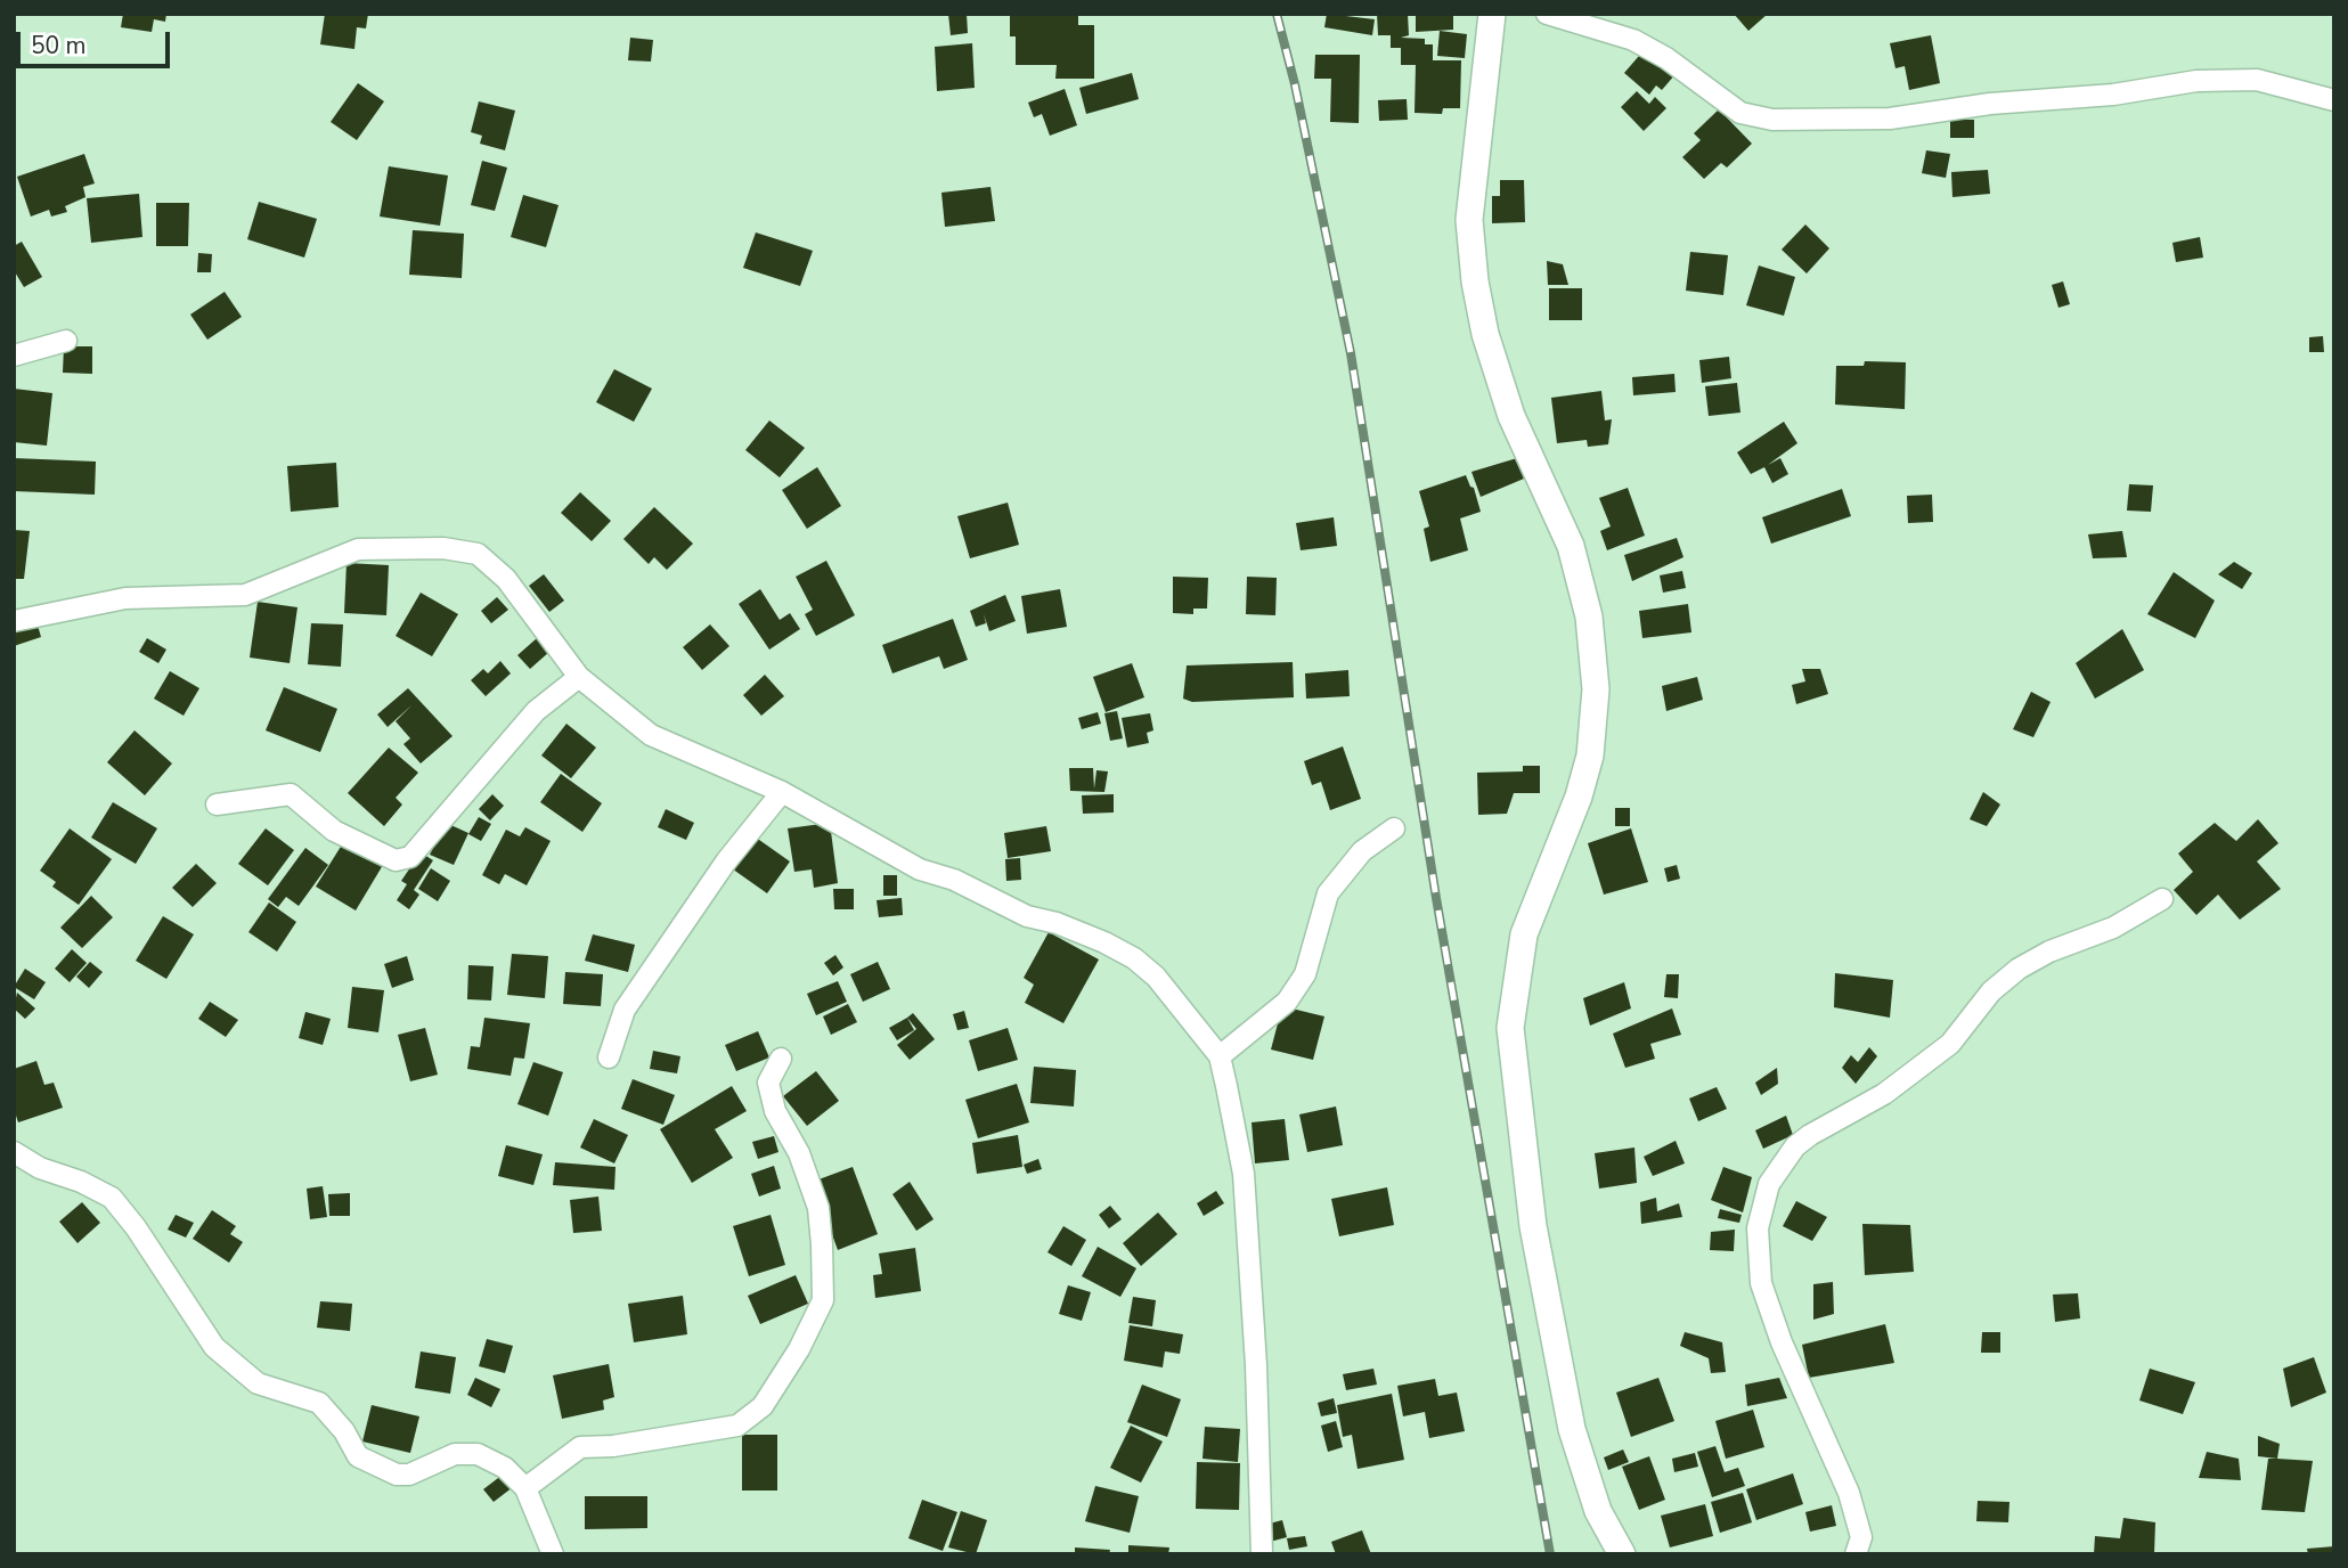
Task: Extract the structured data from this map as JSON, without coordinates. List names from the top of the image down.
{
  "scale_bar": "50 m"
}
